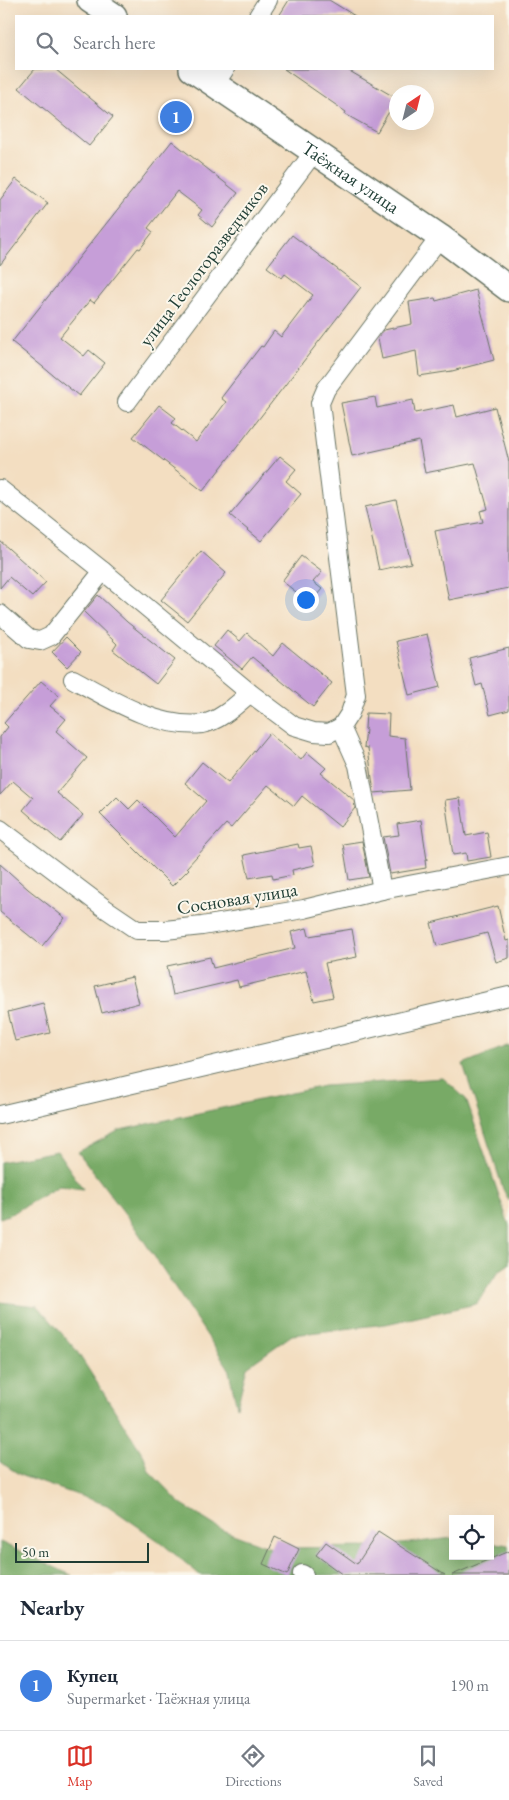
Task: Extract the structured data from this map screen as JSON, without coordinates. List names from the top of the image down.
{
  "streets": {
    "main road": ["Таёжная улица"],
    "street": ["улица Геологоразведчиков", "Сосновая улица"]
  },
  "crossings": [
    ["Таёжная улица", "улица Геологоразведчиков"]
  ],
  "scale_bar": "50 m",
  "north": "top right",
  "page": {
    "search": "Search here",
    "pins": "1",
    "scale": "50 m",
    "heading": "Nearby",
    "list": [
      {
        "mark": "1",
        "name": "Купец",
        "note": "Supermarket · Таёжная улица",
        "value": "190 m"
      }
    ],
    "nav": ["Map", "Directions", "Saved"]
  }
}
